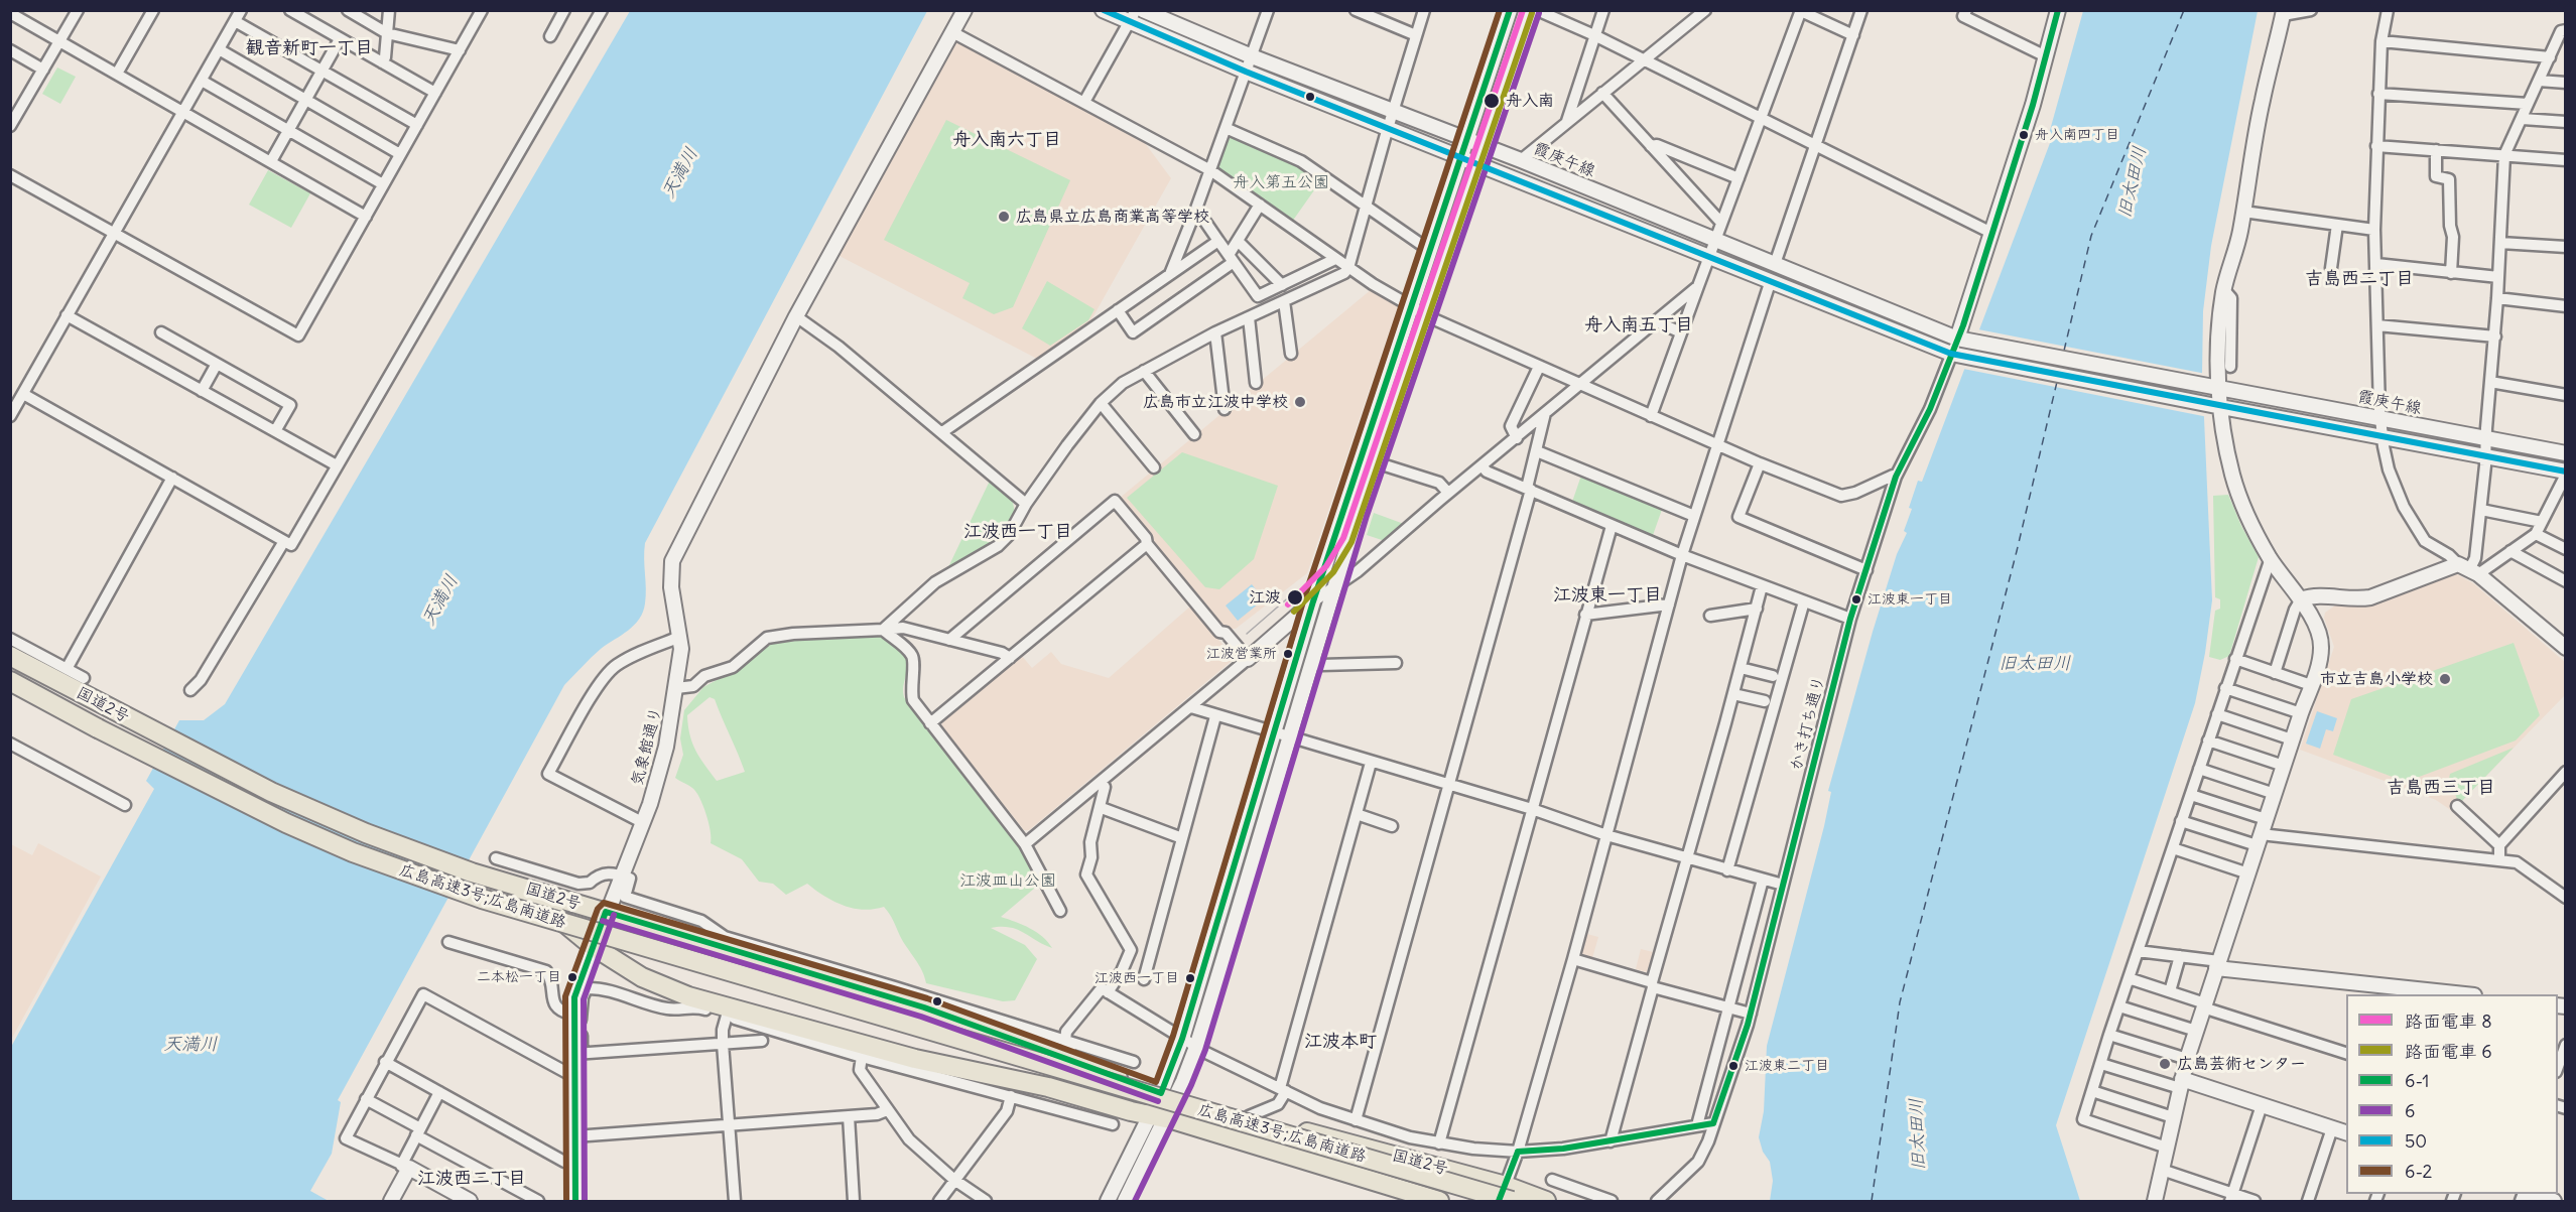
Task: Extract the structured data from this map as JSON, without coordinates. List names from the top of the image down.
{
  "streets": {
    "highway": ["国道2号", "広島高速3号;広島南道路"],
    "street": ["霞庚午線", "かき打ち通り", "気象館通り"]
  },
  "crossings": [
    ["霞庚午線", "かき打ち通り"],
    ["国道2号", "気象館通り"],
    ["国道2号", "広島高速3号;広島南道路"]
  ],
  "districts": [
    "観音新町一丁目",
    "舟入南六丁目",
    "吉島西二丁目",
    "舟入南五丁目",
    "江波西一丁目",
    "江波東一丁目",
    "吉島西三丁目",
    "江波本町",
    "江波西二丁目"
  ],
  "water": ["天満川", "旧太田川"],
  "parks": ["舟入第五公園", "江波皿山公園"],
  "places": [
    "舟入南",
    "舟入南四丁目",
    "広島県立広島商業高等学校",
    "広島市立江波中学校",
    "江波",
    "江波東一丁目",
    "江波営業所",
    "市立吉島小学校",
    "二本松一丁目",
    "江波西一丁目",
    "広島芸術センター",
    "江波東二丁目"
  ],
  "lines": [
    "tram line 8",
    "transit line 6-1",
    "transit line 50",
    "transit line 6-2",
    "tram line 6",
    "transit line 6"
  ],
  "legend": [
    "路面電車 8",
    "路面電車 6",
    "6-1",
    "6",
    "50",
    "6-2"
  ]
}
